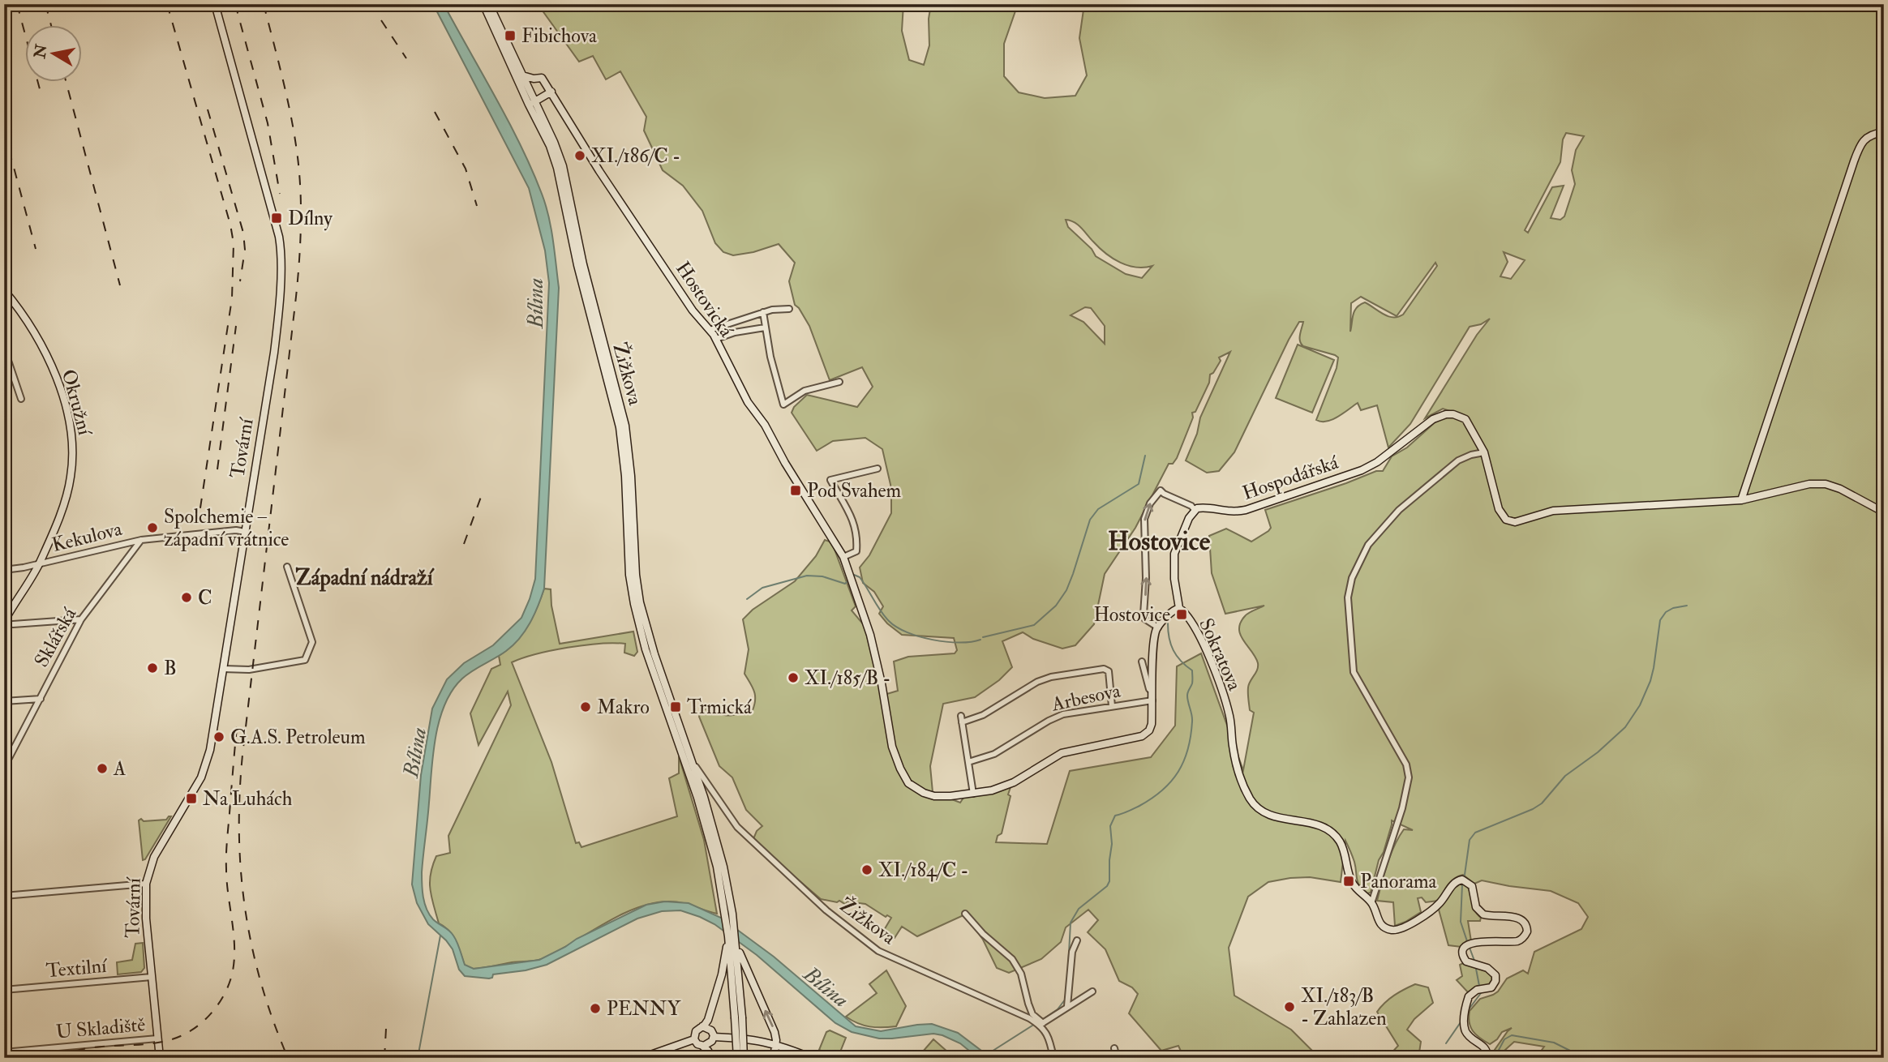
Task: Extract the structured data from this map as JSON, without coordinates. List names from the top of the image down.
{
  "streets": {
    "street": [
      "Hostovická",
      "Žižkova",
      "Okružní",
      "Tovární",
      "Hospodářská",
      "Kekulova",
      "Sklářská",
      "Sokratova",
      "Arbesova",
      "Textilní",
      "U Skladiště"
    ]
  },
  "crossings": [
    ["Hostovická", "Žižkova"],
    ["Okružní", "Kekulova"],
    ["Tovární", "Kekulova"],
    ["Tovární", "Textilní"],
    ["Tovární", "U Skladiště"],
    ["Kekulova", "Sklářská"]
  ],
  "districts": ["Hostovice", "Západní nádraží"],
  "water": ["Bílina"],
  "places": {
    "transit": [
      "Fibichova",
      "Dílny",
      "Pod Svahem",
      "Hostovice",
      "Trmická",
      "Na Luhách",
      "Panorama"
    ],
    "other": [
      "XI./186/C -",
      "Spolchemie – západní vrátnice",
      "C",
      "B",
      "XI./185/B -",
      "Makro",
      "G.A.S. Petroleum",
      "A",
      "XI./184/C -",
      "XI./183/B - Zahlazen",
      "PENNY"
    ]
  },
  "north": "left"
}
